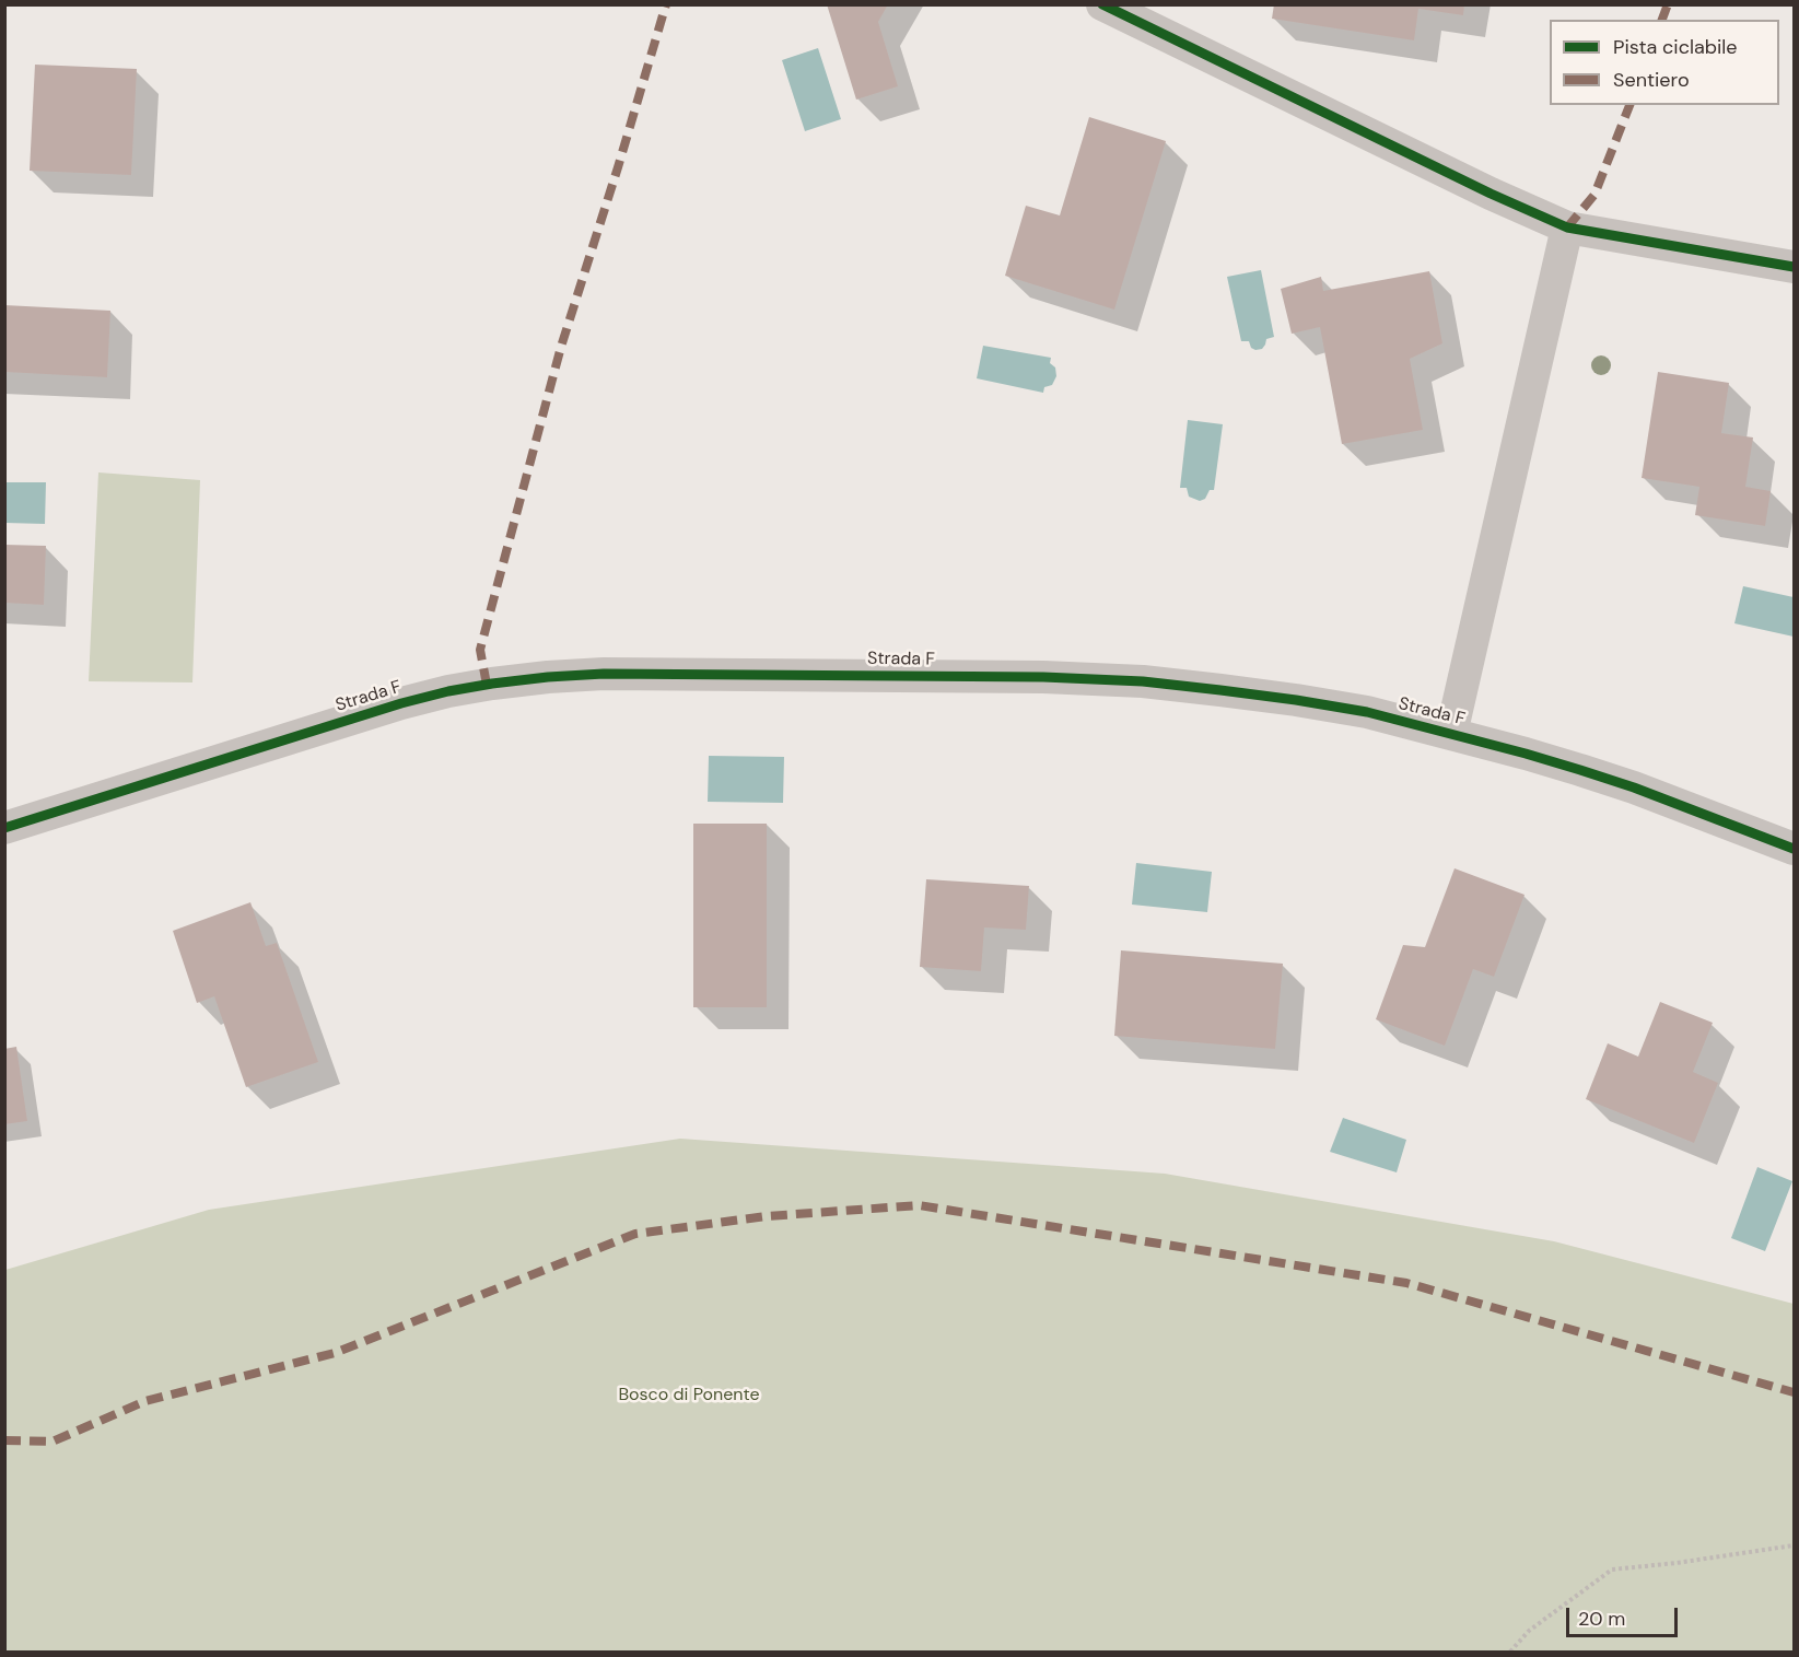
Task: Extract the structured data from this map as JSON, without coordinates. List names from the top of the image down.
{
  "streets": {
    "street": ["Strada F"]
  },
  "parks": ["Bosco di Ponente"],
  "legend": ["Pista ciclabile", "Sentiero"],
  "scale_bar": "20 m"
}
